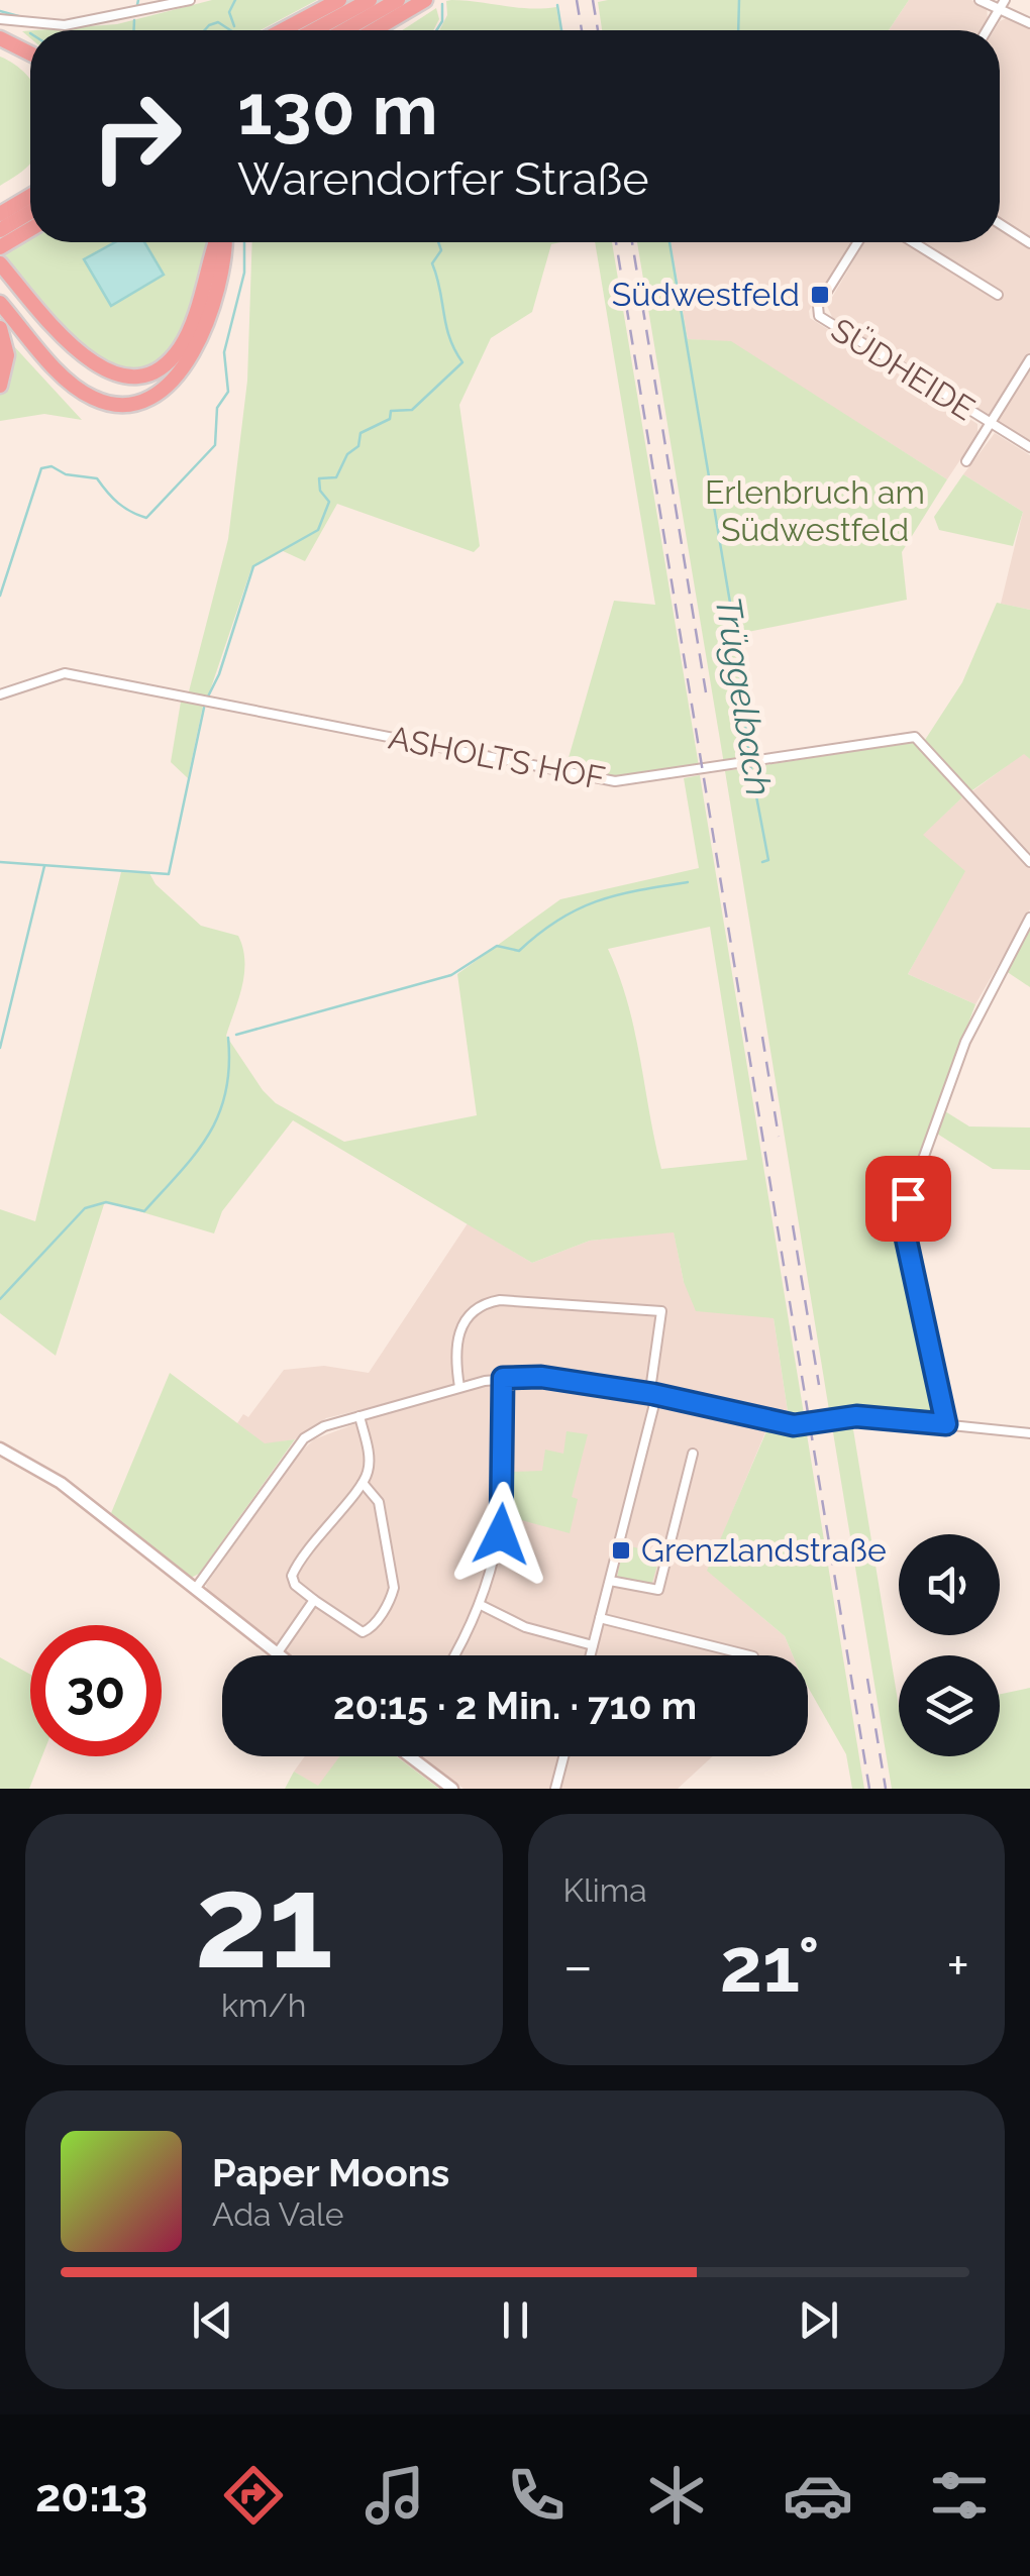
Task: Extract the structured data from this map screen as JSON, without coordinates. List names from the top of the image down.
{
  "streets": {
    "street": ["SÜDHEIDE", "ASHOLTS HOF"]
  },
  "water": ["Trüggelbach"],
  "parks": ["Erlenbruch am Südwestfeld"],
  "places": {
    "transit": ["Südwestfeld", "Grenzlandstraße"]
  },
  "page": {
    "turn": ["130 m", "Warendorfer Straße"],
    "limit": "30",
    "trip": "20:15 · 2 Min. · 710 m",
    "tile": [
      ["21", "km/h"],
      "Klima"
    ],
    "heat": ["−", "21°", "+"],
    "song": ["Paper Moons", "Ada Vale"],
    "tabs": "20:13"
  }
}
